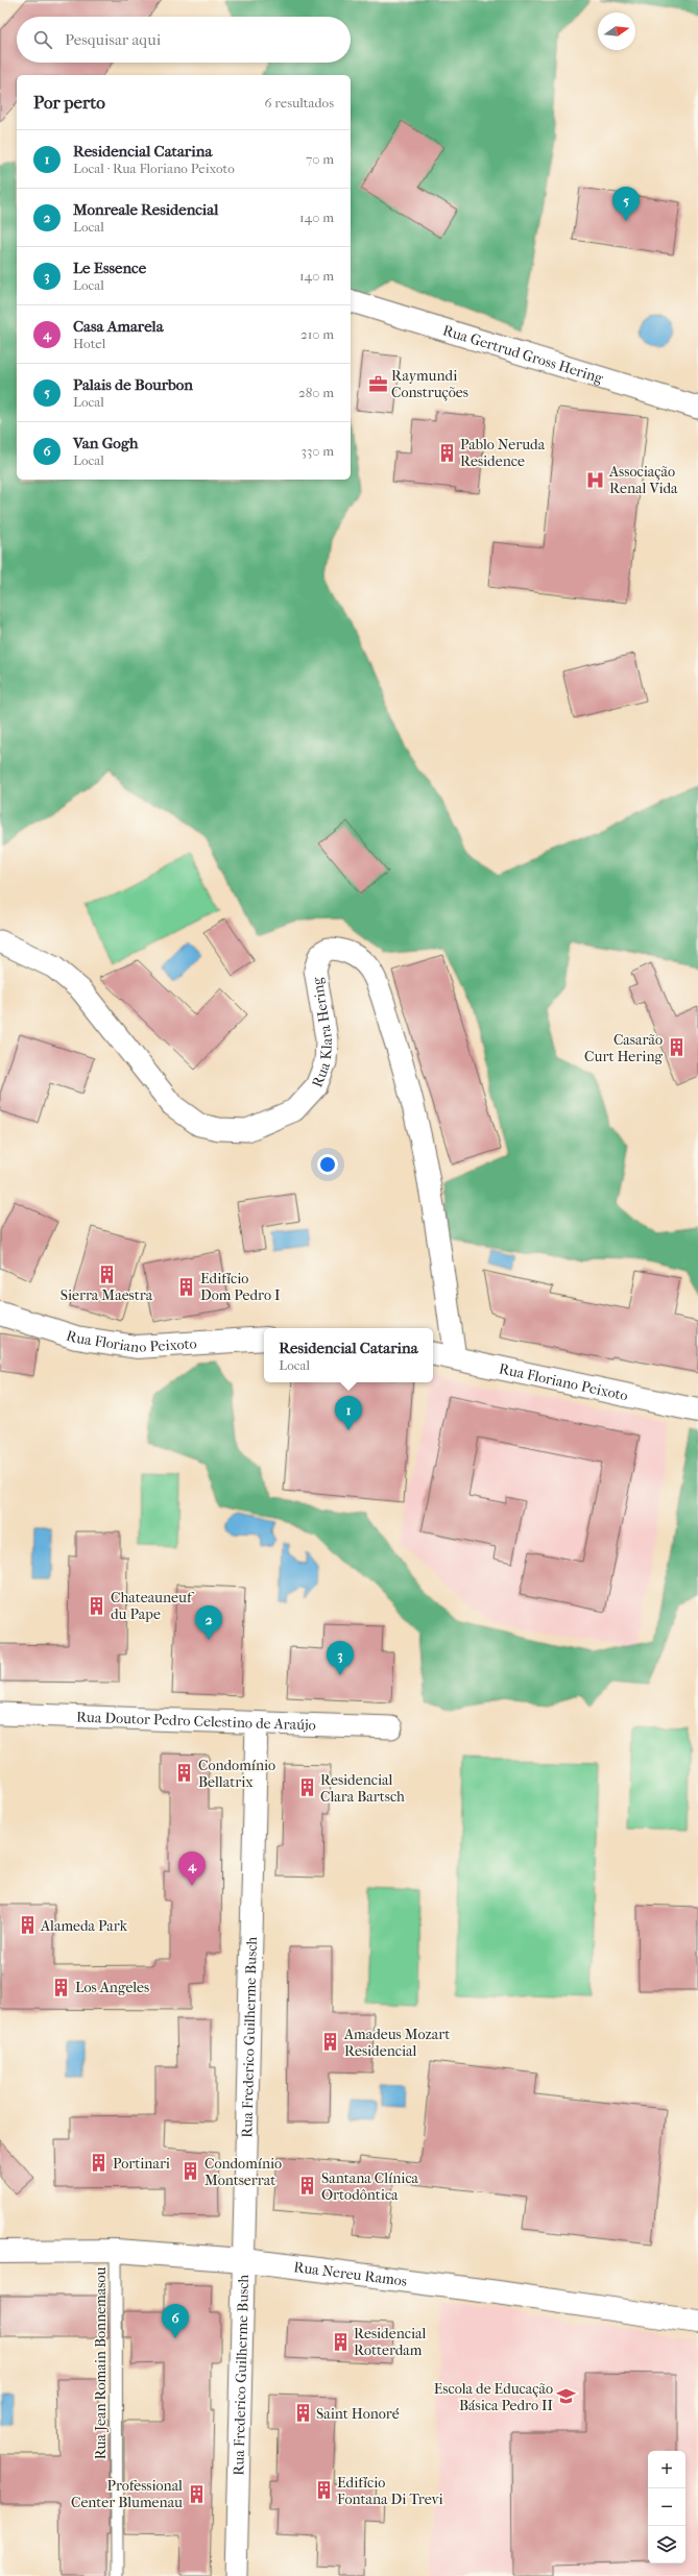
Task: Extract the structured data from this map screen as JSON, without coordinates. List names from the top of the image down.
{
  "streets": {
    "main road": ["Rua Floriano Peixoto", "Rua Nereu Ramos"],
    "street": [
      "Rua Gertrud Gross Hering",
      "Rua Klara Hering",
      "Rua Doutor Pedro Celestino de Araújo",
      "Rua Frederico Guilherme Busch"
    ],
    "lane": ["Rua Jean Romain Bonnemasou"]
  },
  "crossings": [
    ["Rua Klara Hering", "Rua Floriano Peixoto"],
    ["Rua Doutor Pedro Celestino de Araújo", "Rua Frederico Guilherme Busch"],
    ["Rua Frederico Guilherme Busch", "Rua Nereu Ramos"],
    ["Rua Nereu Ramos", "Rua Jean Romain Bonnemasou"]
  ],
  "places": {
    "office": ["Raymundi Construções"],
    "building": [
      "Pablo Neruda Residence",
      "Casarão Curt Hering",
      "Sierra Maestra",
      "Edifício Dom Pedro I",
      "Chateauneuf du Pape",
      "Condomínio Bellatrix",
      "Residencial Clara Bartsch",
      "Alameda Park",
      "Los Angeles",
      "Amadeus Mozart Residencial",
      "Portinari",
      "Condomínio Montserrat",
      "Santana Clínica Ortodôntica",
      "Residencial Rotterdam",
      "Saint Honoré",
      "Edifício Fontana Di Trevi",
      "Professional Center Blumenau"
    ],
    "hospital": ["Associação Renal Vida"],
    "school or university": ["Escola de Educação Básica Pedro II"]
  },
  "north": "right",
  "page": {
    "search": "Pesquisar aqui",
    "heading": ["Por perto", "6 resultados"],
    "list": [
      {
        "mark": "1",
        "name": "Residencial Catarina",
        "note": "Local · Rua Floriano Peixoto",
        "value": "70 m"
      },
      {
        "mark": "2",
        "name": "Monreale Residencial",
        "note": "Local",
        "value": "140 m"
      },
      {
        "mark": "3",
        "name": "Le Essence",
        "note": "Local",
        "value": "140 m"
      },
      {
        "mark": "4",
        "name": "Casa Amarela",
        "note": "Hotel",
        "value": "210 m"
      },
      {
        "mark": "5",
        "name": "Palais de Bourbon",
        "note": "Local",
        "value": "280 m"
      },
      {
        "mark": "6",
        "name": "Van Gogh",
        "note": "Local",
        "value": "330 m"
      }
    ],
    "pins": [
      "5",
      "1",
      "2",
      "3",
      "4",
      "6"
    ],
    "popup": ["Residencial Catarina", "Local"],
    "map_buttons": ["+", "−"]
  }
}
